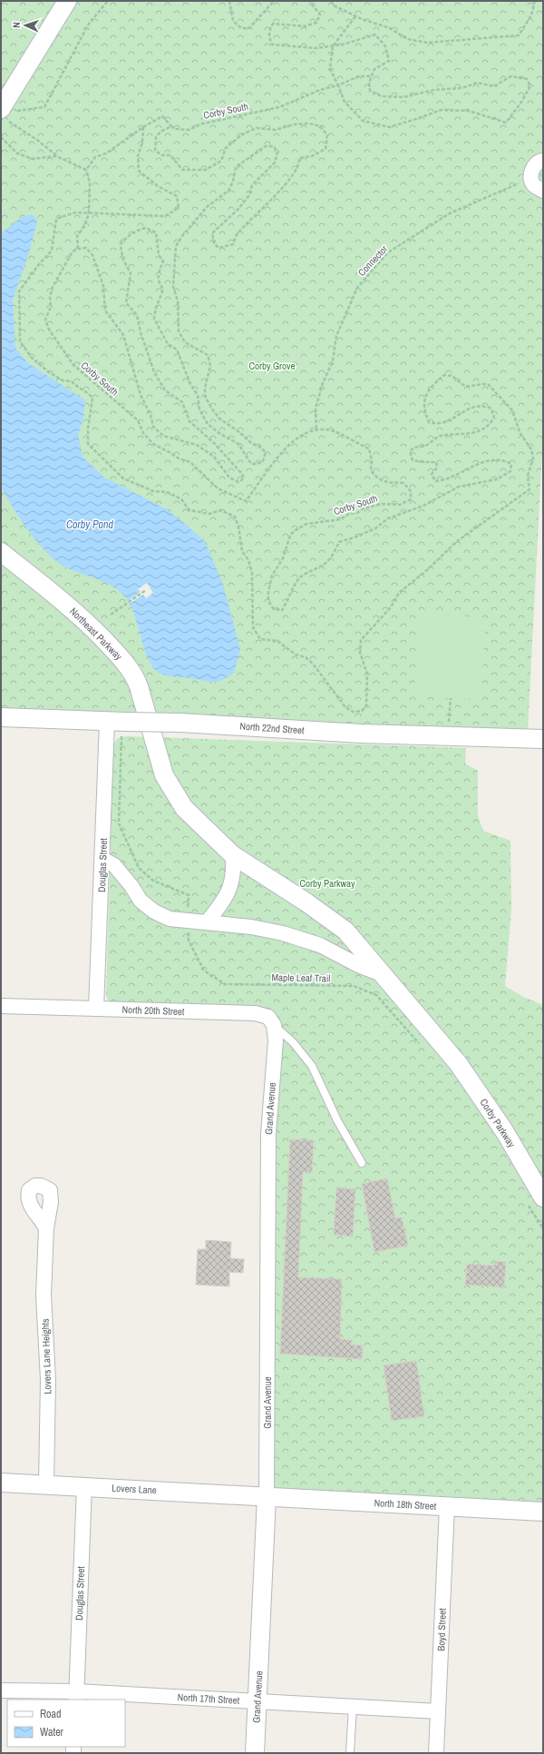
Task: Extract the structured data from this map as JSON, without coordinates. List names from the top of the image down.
{
  "streets": {
    "street": [
      "Northeast Parkway",
      "North 22nd Street",
      "Douglas Street",
      "North 20th Street",
      "Grand Avenue",
      "Corby Parkway",
      "Lovers Lane Heights",
      "Lovers Lane",
      "North 18th Street",
      "Boyd Street",
      "North 17th Street"
    ],
    "path": ["Corby South", "Connector", "Maple Leaf Trail"]
  },
  "crossings": [
    ["Corby South", "Connector"],
    ["Northeast Parkway", "Corby Parkway"],
    ["North 22nd Street", "Douglas Street"],
    ["Douglas Street", "North 20th Street"],
    ["Douglas Street", "Lovers Lane"],
    ["Douglas Street", "North 17th Street"],
    ["North 20th Street", "Grand Avenue"],
    ["Grand Avenue", "Lovers Lane"],
    ["Grand Avenue", "North 18th Street"],
    ["Grand Avenue", "North 17th Street"],
    ["Lovers Lane Heights", "Lovers Lane"],
    ["Lovers Lane", "North 18th Street"],
    ["North 18th Street", "Boyd Street"],
    ["Boyd Street", "North 17th Street"]
  ],
  "water": ["Corby Pond"],
  "parks": ["Corby Grove", "Corby Parkway"],
  "legend": ["Road", "Water"],
  "north": "left"
}
